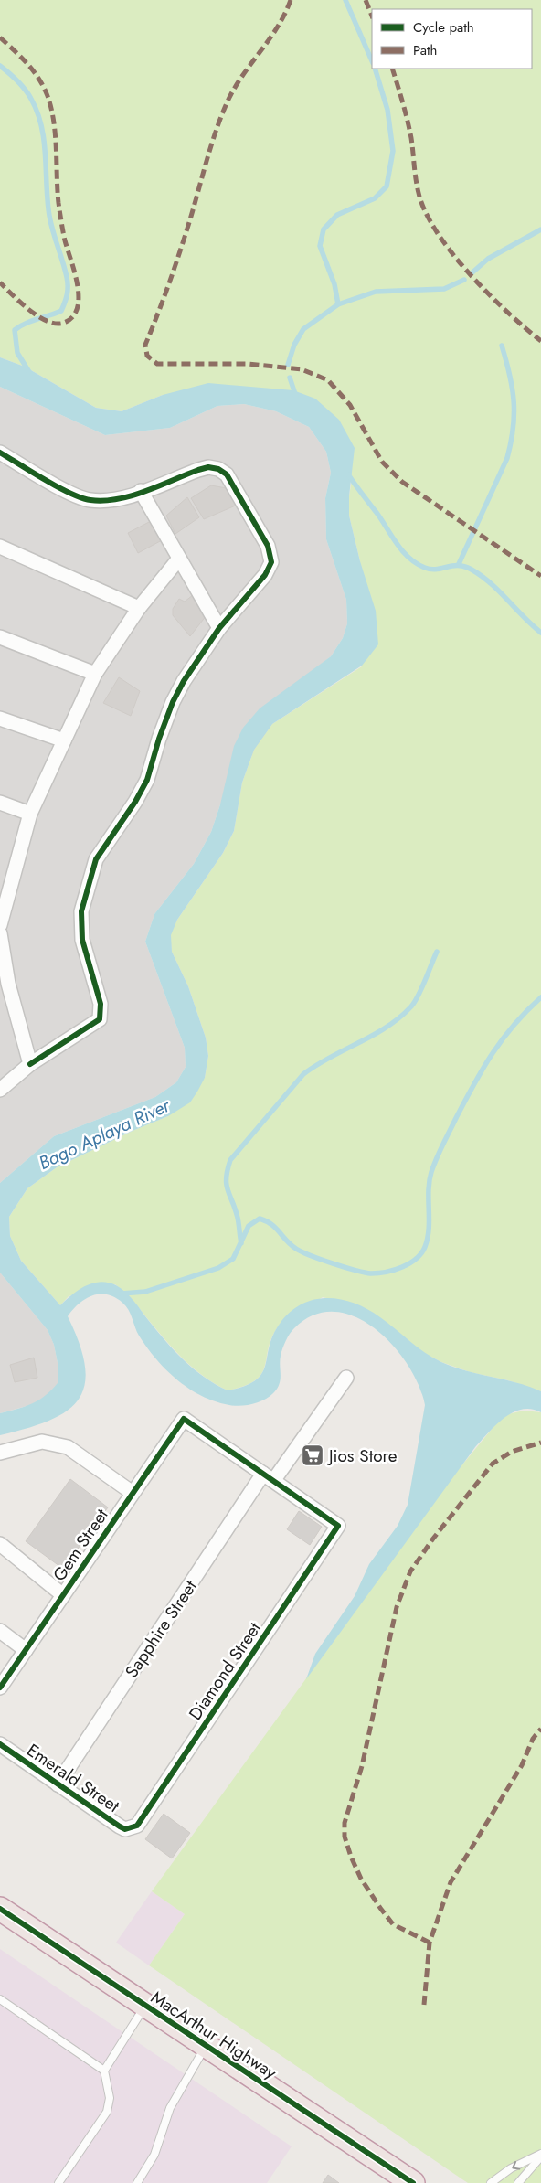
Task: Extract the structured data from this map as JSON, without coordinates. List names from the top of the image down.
{
  "streets": {
    "highway": ["MacArthur Highway"],
    "street": [
      "Gem Street",
      "Sapphire Street",
      "Diamond Street",
      "Emerald Street"
    ]
  },
  "crossings": [
    ["Gem Street", "Sapphire Street"],
    ["Gem Street", "Diamond Street"],
    ["Sapphire Street", "Diamond Street"],
    ["Sapphire Street", "Emerald Street"],
    ["Diamond Street", "Emerald Street"]
  ],
  "water": ["Bago Aplaya River"],
  "places": {
    "supermarket": ["Jios Store"]
  },
  "legend": ["Cycle path", "Path"]
}
